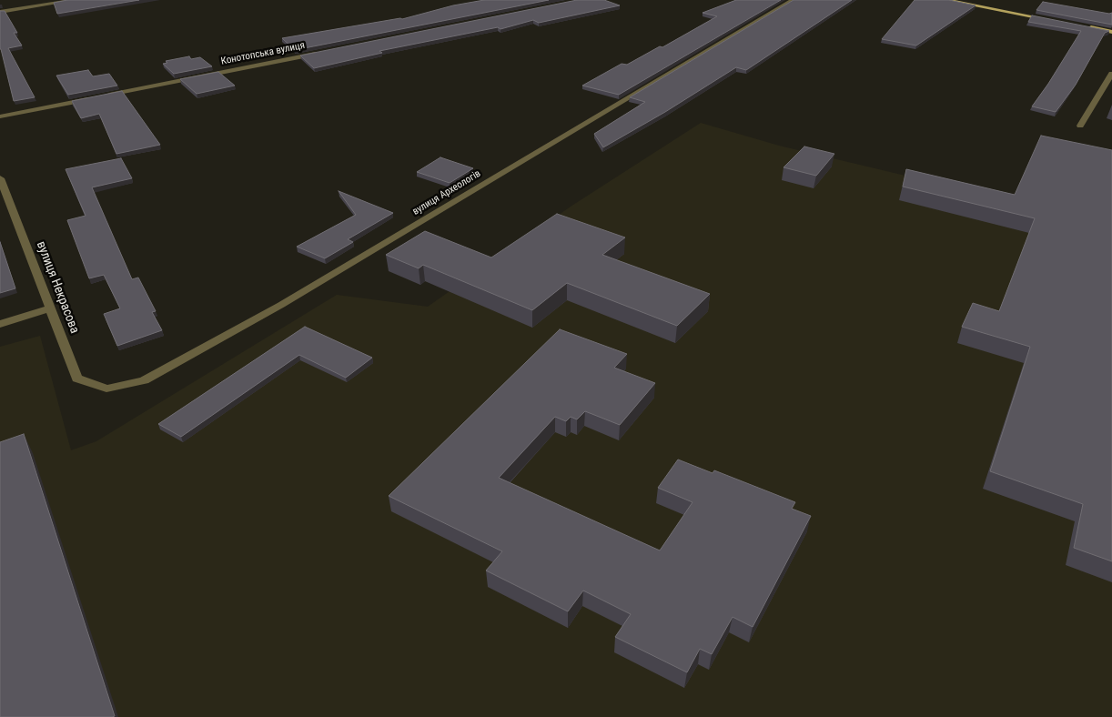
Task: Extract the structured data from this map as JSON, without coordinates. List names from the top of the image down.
{
  "streets": {
    "street": ["Конотопська вулиця", "вулиця Археологів", "вулиця Некрасова"]
  },
  "crossings": [
    ["вулиця Археологів", "вулиця Некрасова"]
  ]
}
